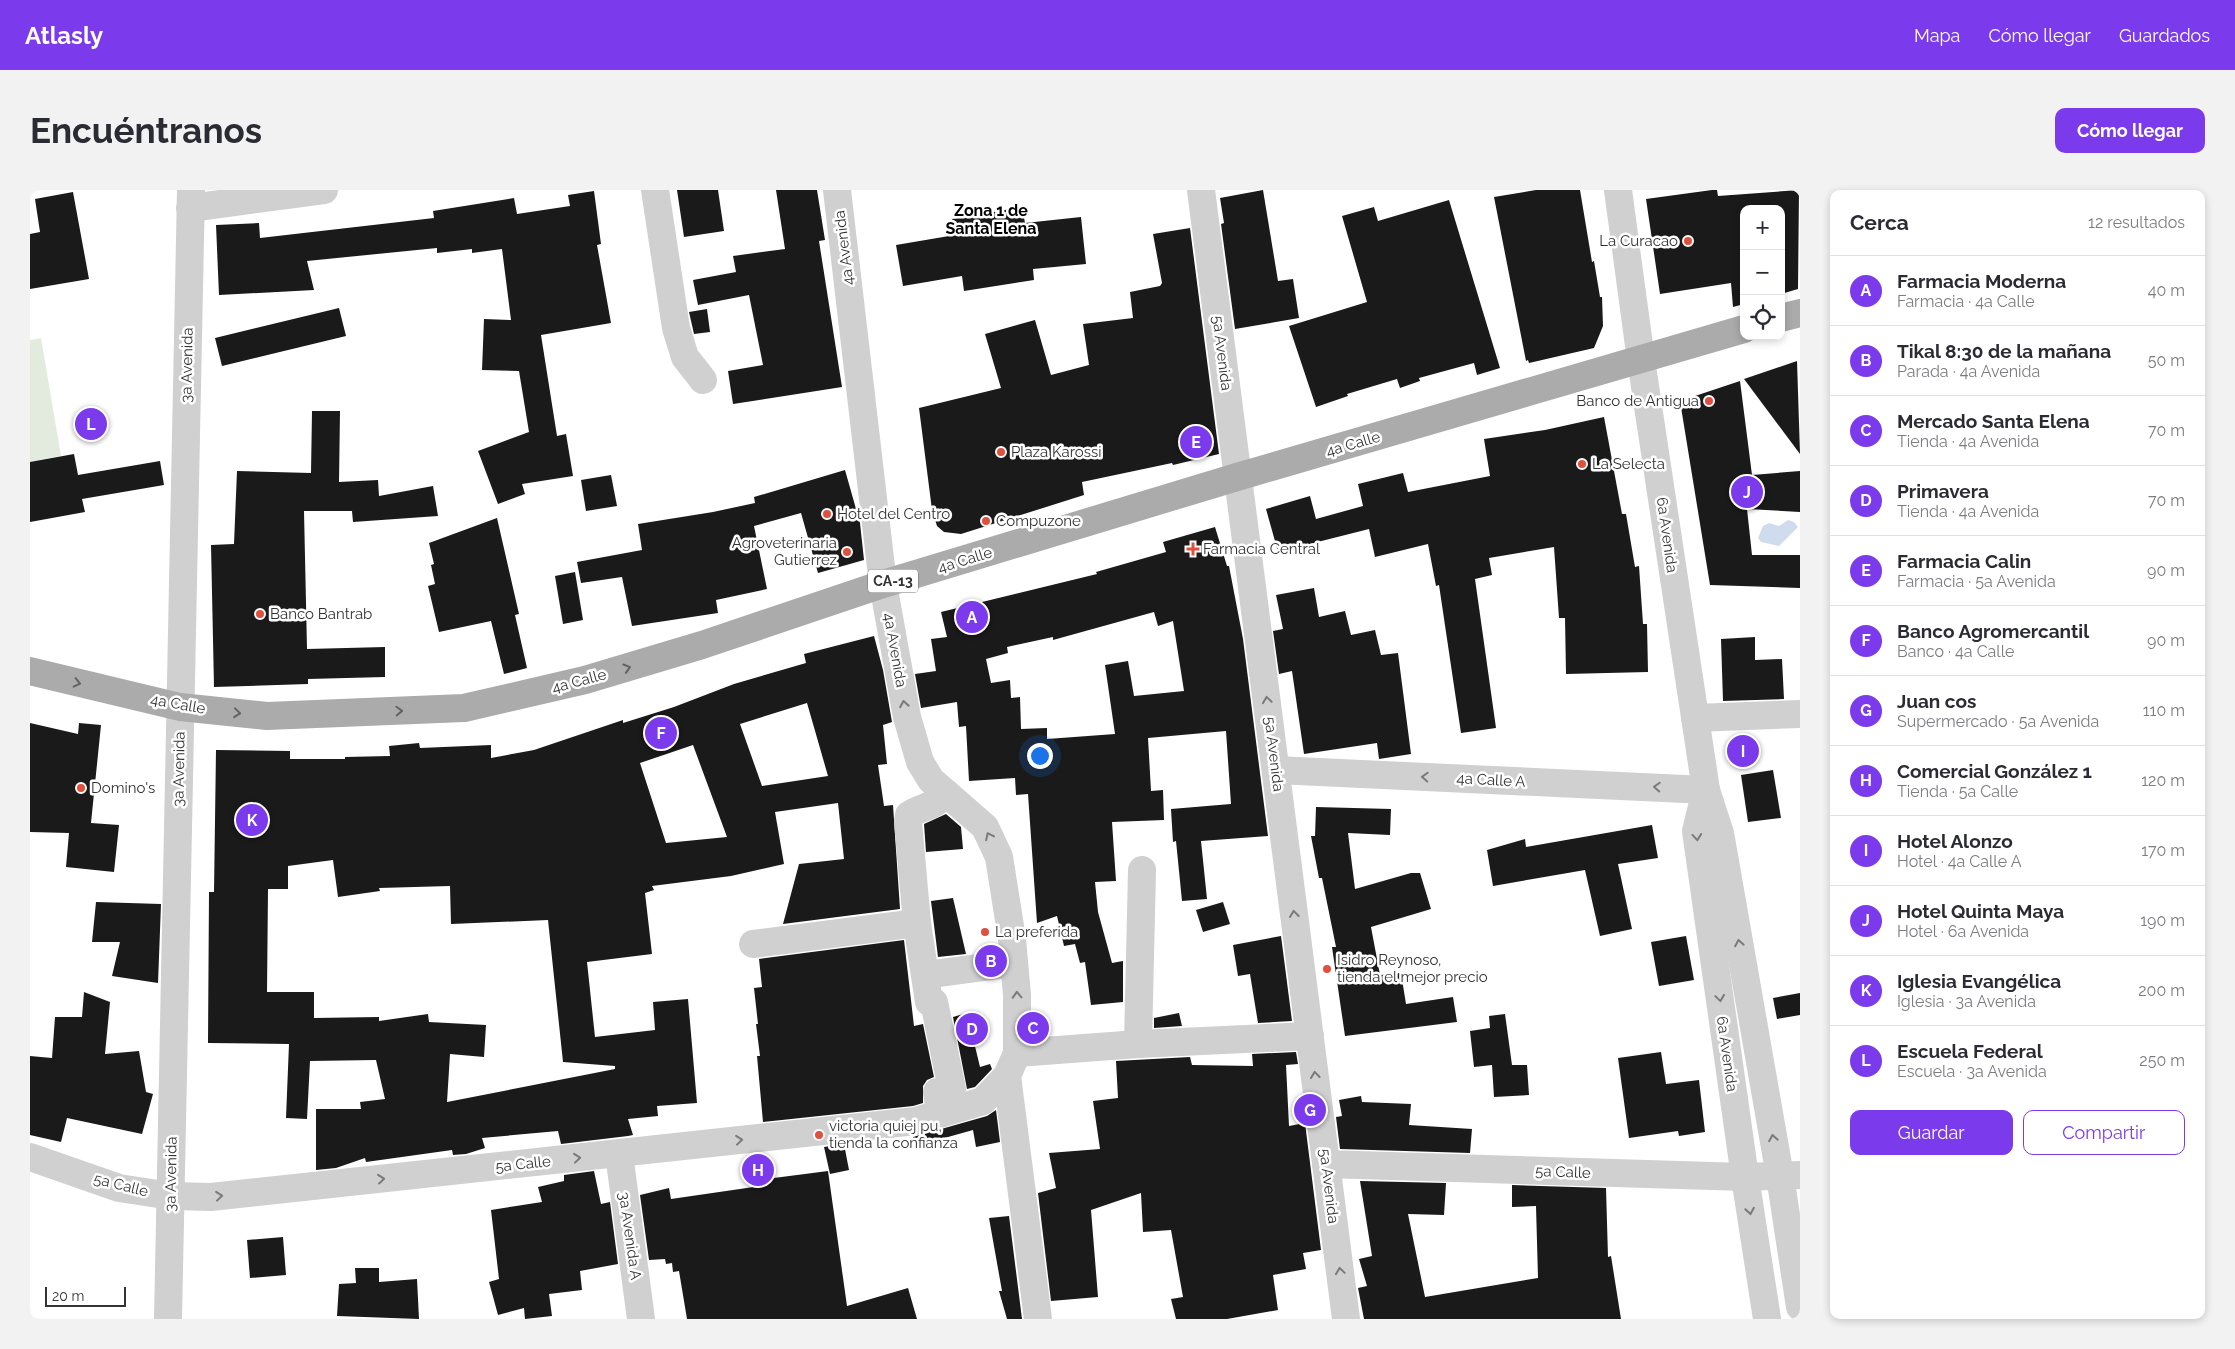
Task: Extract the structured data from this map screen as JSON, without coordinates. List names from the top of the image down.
{
  "streets": {
    "main road": ["4a Calle", "CA-13"],
    "street": [
      "4a Avenida",
      "5a Avenida",
      "3a Avenida",
      "6a Avenida",
      "4a Calle A",
      "5a Calle",
      "3a Avenida A"
    ]
  },
  "crossings": [
    ["4a Avenida", "4a Calle"],
    ["4a Avenida", "5a Calle"],
    ["5a Avenida", "4a Calle"],
    ["5a Avenida", "4a Calle A"],
    ["5a Avenida", "5a Calle"],
    ["3a Avenida", "4a Calle"],
    ["3a Avenida", "5a Calle"],
    ["4a Calle", "6a Avenida"],
    ["6a Avenida", "4a Calle A"],
    ["6a Avenida", "5a Calle"],
    ["5a Calle", "3a Avenida A"]
  ],
  "one_way": [
    "5a Avenida",
    "4a Calle",
    "4a Calle A",
    "5a Calle"
  ],
  "districts": ["Zona 1 de Santa Elena"],
  "places": {
    "other": [
      "La Curacao",
      "Banco de Antigua",
      "Plaza Karossi",
      "La Selecta",
      "Hotel del Centro",
      "Compuzone",
      "Agroveterinaria Gutierrez",
      "Banco Bantrab",
      "Domino's",
      "La preferida",
      "Isidro Reynoso, tienda el mejor precio",
      "victoria quiej pu, tienda la confianza"
    ],
    "health": ["Farmacia Central"]
  },
  "scale_bar": "20 m",
  "page": {
    "header": "Atlasly",
    "nav": ["Mapa", "Cómo llegar", "Guardados"],
    "buttons": [
      "Cómo llegar",
      ["Guardar", "Compartir"]
    ],
    "title": "Encuéntranos",
    "heading": ["Cerca", "12 resultados"],
    "map_buttons": ["+", "−"],
    "list": [
      {
        "mark": "A",
        "name": "Farmacia Moderna",
        "note": "Farmacia · 4a Calle",
        "value": "40 m"
      },
      {
        "mark": "B",
        "name": "Tikal 8:30 de la mañana",
        "note": "Parada · 4a Avenida",
        "value": "50 m"
      },
      {
        "mark": "C",
        "name": "Mercado Santa Elena",
        "note": "Tienda · 4a Avenida",
        "value": "70 m"
      },
      {
        "mark": "D",
        "name": "Primavera",
        "note": "Tienda · 4a Avenida",
        "value": "70 m"
      },
      {
        "mark": "E",
        "name": "Farmacia Calin",
        "note": "Farmacia · 5a Avenida",
        "value": "90 m"
      },
      {
        "mark": "F",
        "name": "Banco Agromercantil",
        "note": "Banco · 4a Calle",
        "value": "90 m"
      },
      {
        "mark": "G",
        "name": "Juan cos",
        "note": "Supermercado · 5a Avenida",
        "value": "110 m"
      },
      {
        "mark": "H",
        "name": "Comercial González 1",
        "note": "Tienda · 5a Calle",
        "value": "120 m"
      },
      {
        "mark": "I",
        "name": "Hotel Alonzo",
        "note": "Hotel · 4a Calle A",
        "value": "170 m"
      },
      {
        "mark": "J",
        "name": "Hotel Quinta Maya",
        "note": "Hotel · 6a Avenida",
        "value": "190 m"
      },
      {
        "mark": "K",
        "name": "Iglesia Evangélica",
        "note": "Iglesia · 3a Avenida",
        "value": "200 m"
      },
      {
        "mark": "L",
        "name": "Escuela Federal",
        "note": "Escuela · 3a Avenida",
        "value": "250 m"
      }
    ],
    "pins": [
      "L",
      "E",
      "J",
      "A",
      "F",
      "I",
      "K",
      "B",
      "C",
      "D",
      "G",
      "H"
    ],
    "scale": "20 m"
  }
}
